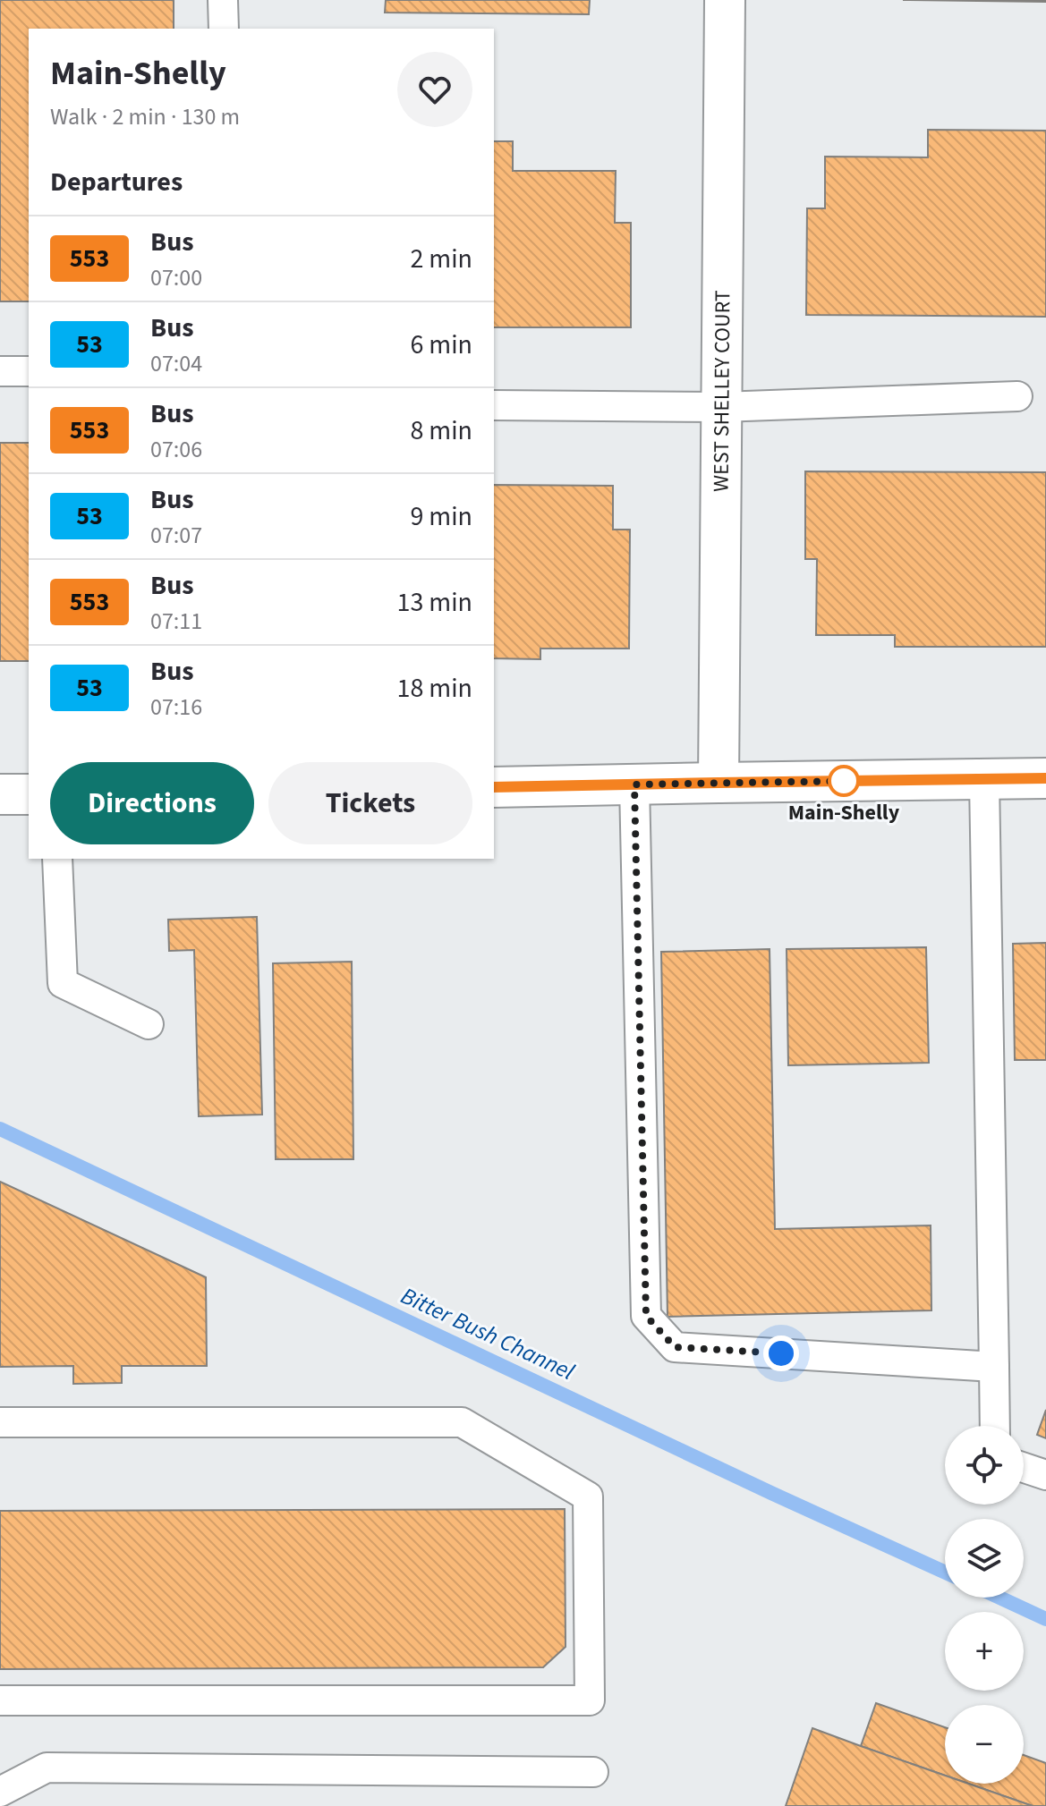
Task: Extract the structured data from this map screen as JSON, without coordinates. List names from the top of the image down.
{
  "streets": {
    "street": ["WEST SHELLEY COURT"]
  },
  "water": ["Bitter Bush Channel"],
  "places": ["Main-Shelly"],
  "lines": ["bus line 553"],
  "page": {
    "heading": [
      ["Main-Shelly", "Walk · 2 min · 130 m"],
      "Departures"
    ],
    "list": [
      {
        "mark": "553",
        "name": "Bus",
        "note": "07:00",
        "value": "2 min"
      },
      {
        "mark": "53",
        "name": "Bus",
        "note": "07:04",
        "value": "6 min"
      },
      {
        "mark": "553",
        "name": "Bus",
        "note": "07:06",
        "value": "8 min"
      },
      {
        "mark": "53",
        "name": "Bus",
        "note": "07:07",
        "value": "9 min"
      },
      {
        "mark": "553",
        "name": "Bus",
        "note": "07:11",
        "value": "13 min"
      },
      {
        "mark": "53",
        "name": "Bus",
        "note": "07:16",
        "value": "18 min"
      }
    ],
    "buttons": ["Directions", "Tickets"],
    "map_buttons": ["+", "−"]
  }
}
